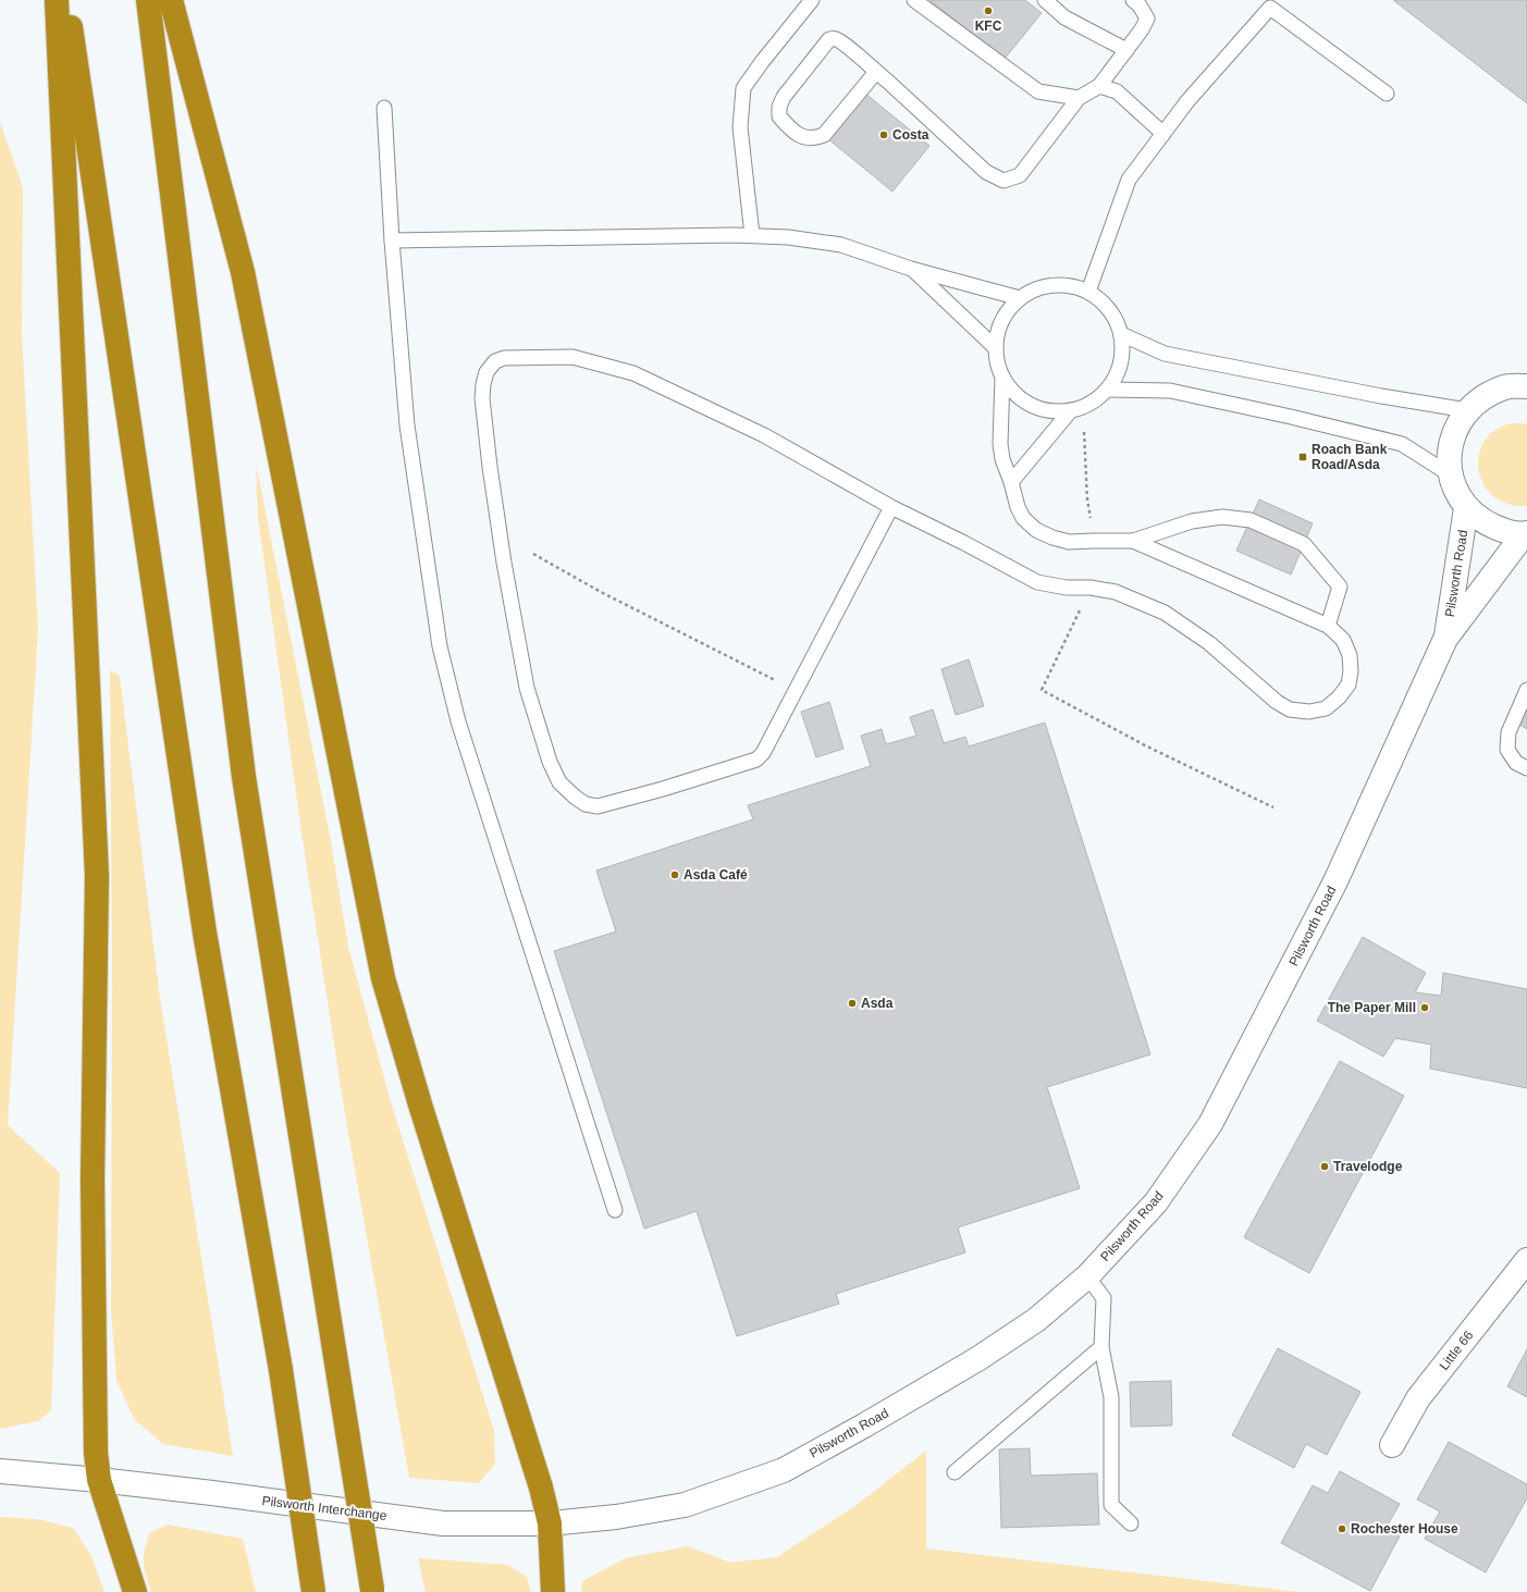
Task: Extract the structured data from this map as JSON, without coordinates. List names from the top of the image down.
{
  "streets": {
    "street": ["Pilsworth Road", "Little 66", "Pilsworth Interchange"]
  },
  "crossings": [
    ["Pilsworth Road", "Pilsworth Interchange"]
  ],
  "places": {
    "other": [
      "KFC",
      "Costa",
      "Asda Café",
      "Asda",
      "The Paper Mill",
      "Travelodge",
      "Rochester House"
    ],
    "transit": ["Roach Bank Road/Asda"]
  }
}
